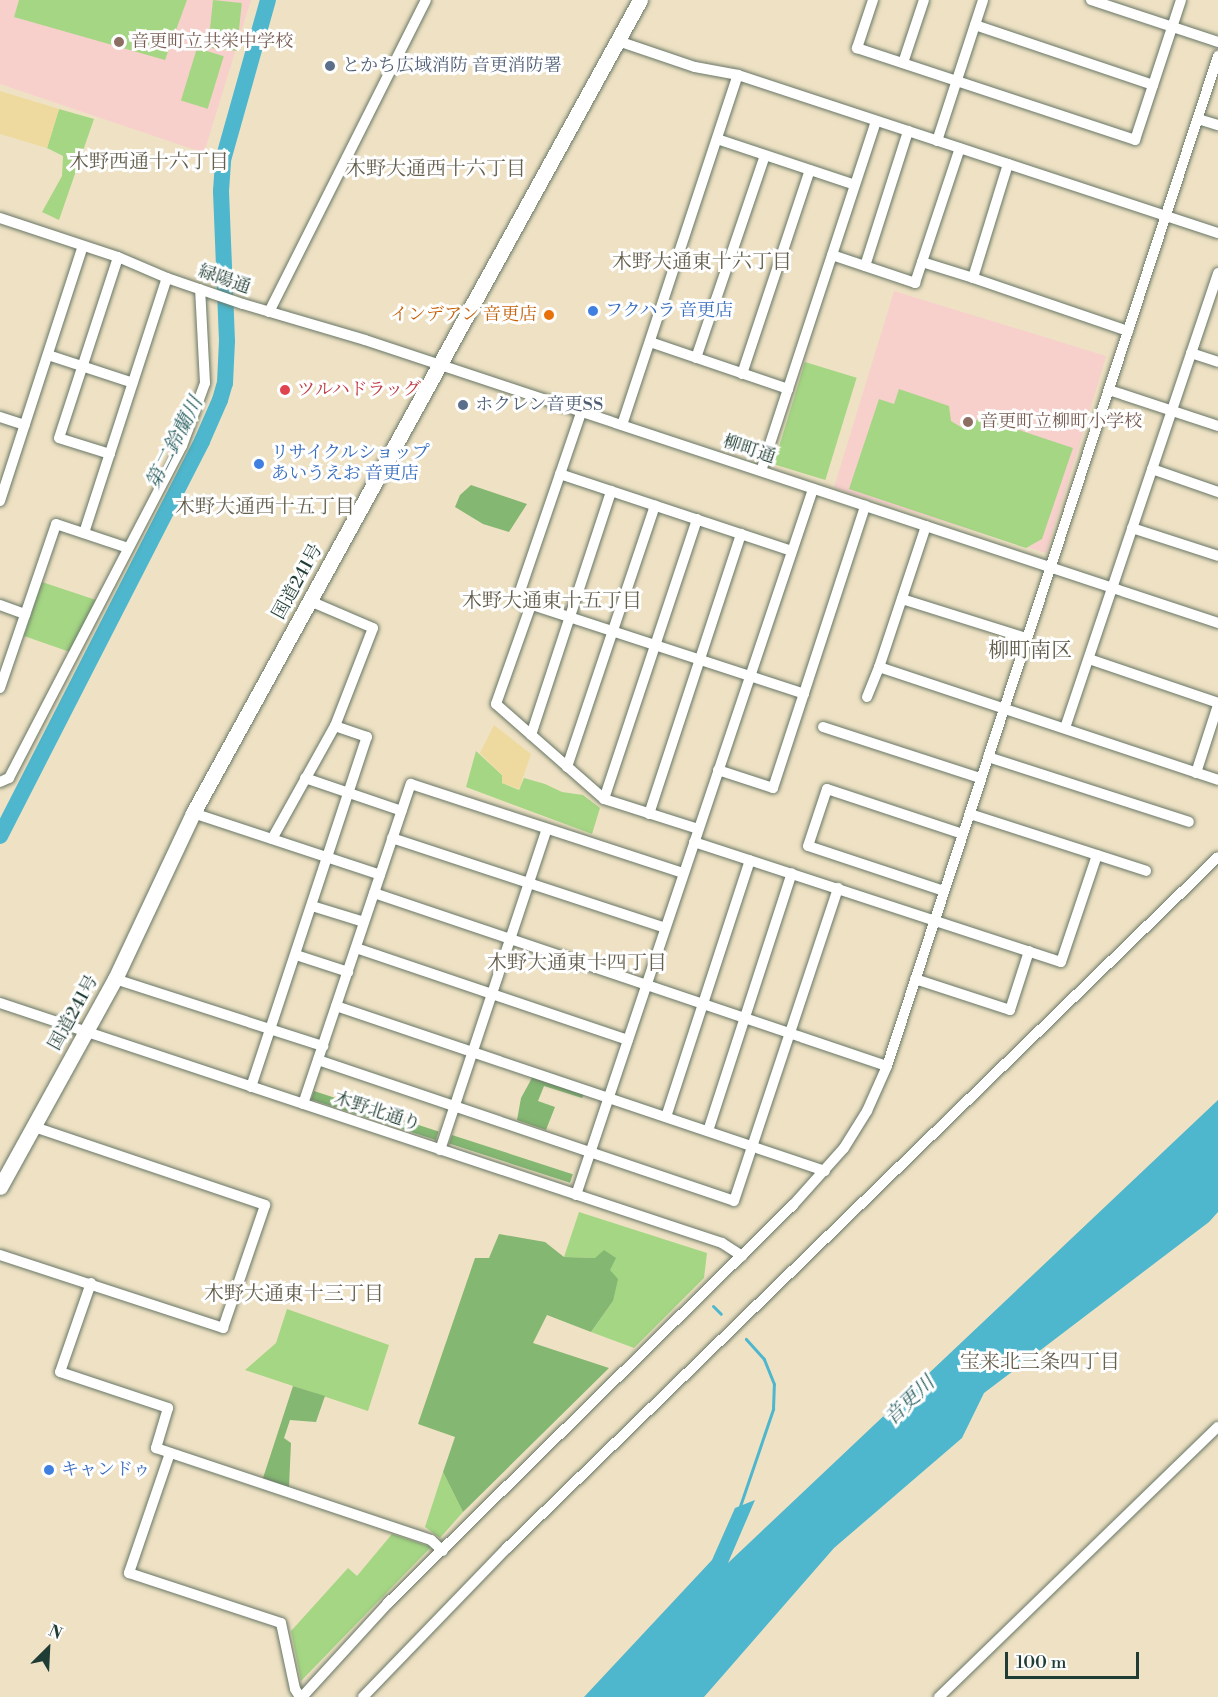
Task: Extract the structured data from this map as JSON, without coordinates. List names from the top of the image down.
{
  "streets": {
    "highway": ["国道241号"],
    "street": ["緑陽通", "柳町通", "木野北通り"]
  },
  "crossings": [
    ["緑陽通", "柳町通"],
    ["緑陽通", "国道241号"],
    ["柳町通", "国道241号"],
    ["国道241号", "木野北通り"]
  ],
  "districts": [
    "木野西通十六丁目",
    "木野大通西十六丁目",
    "木野大通東十六丁目",
    "木野大通西十五丁目",
    "木野大通東十五丁目",
    "柳町南区",
    "木野大通東十四丁目",
    "木野大通東十三丁目",
    "宝来北三条四丁目"
  ],
  "water": ["第二鈴蘭川", "音更川"],
  "places": [
    "音更町立共栄中学校",
    "とかち広域消防 音更消防署",
    "フクハラ 音更店",
    "インデアン 音更店",
    "ツルハドラッグ",
    "ホクレン音更SS",
    "音更町立柳町小学校",
    "リサイクルショップ あいうえお 音更店",
    "キャンドゥ"
  ],
  "scale_bar": "100 m",
  "north": "top right"
}
